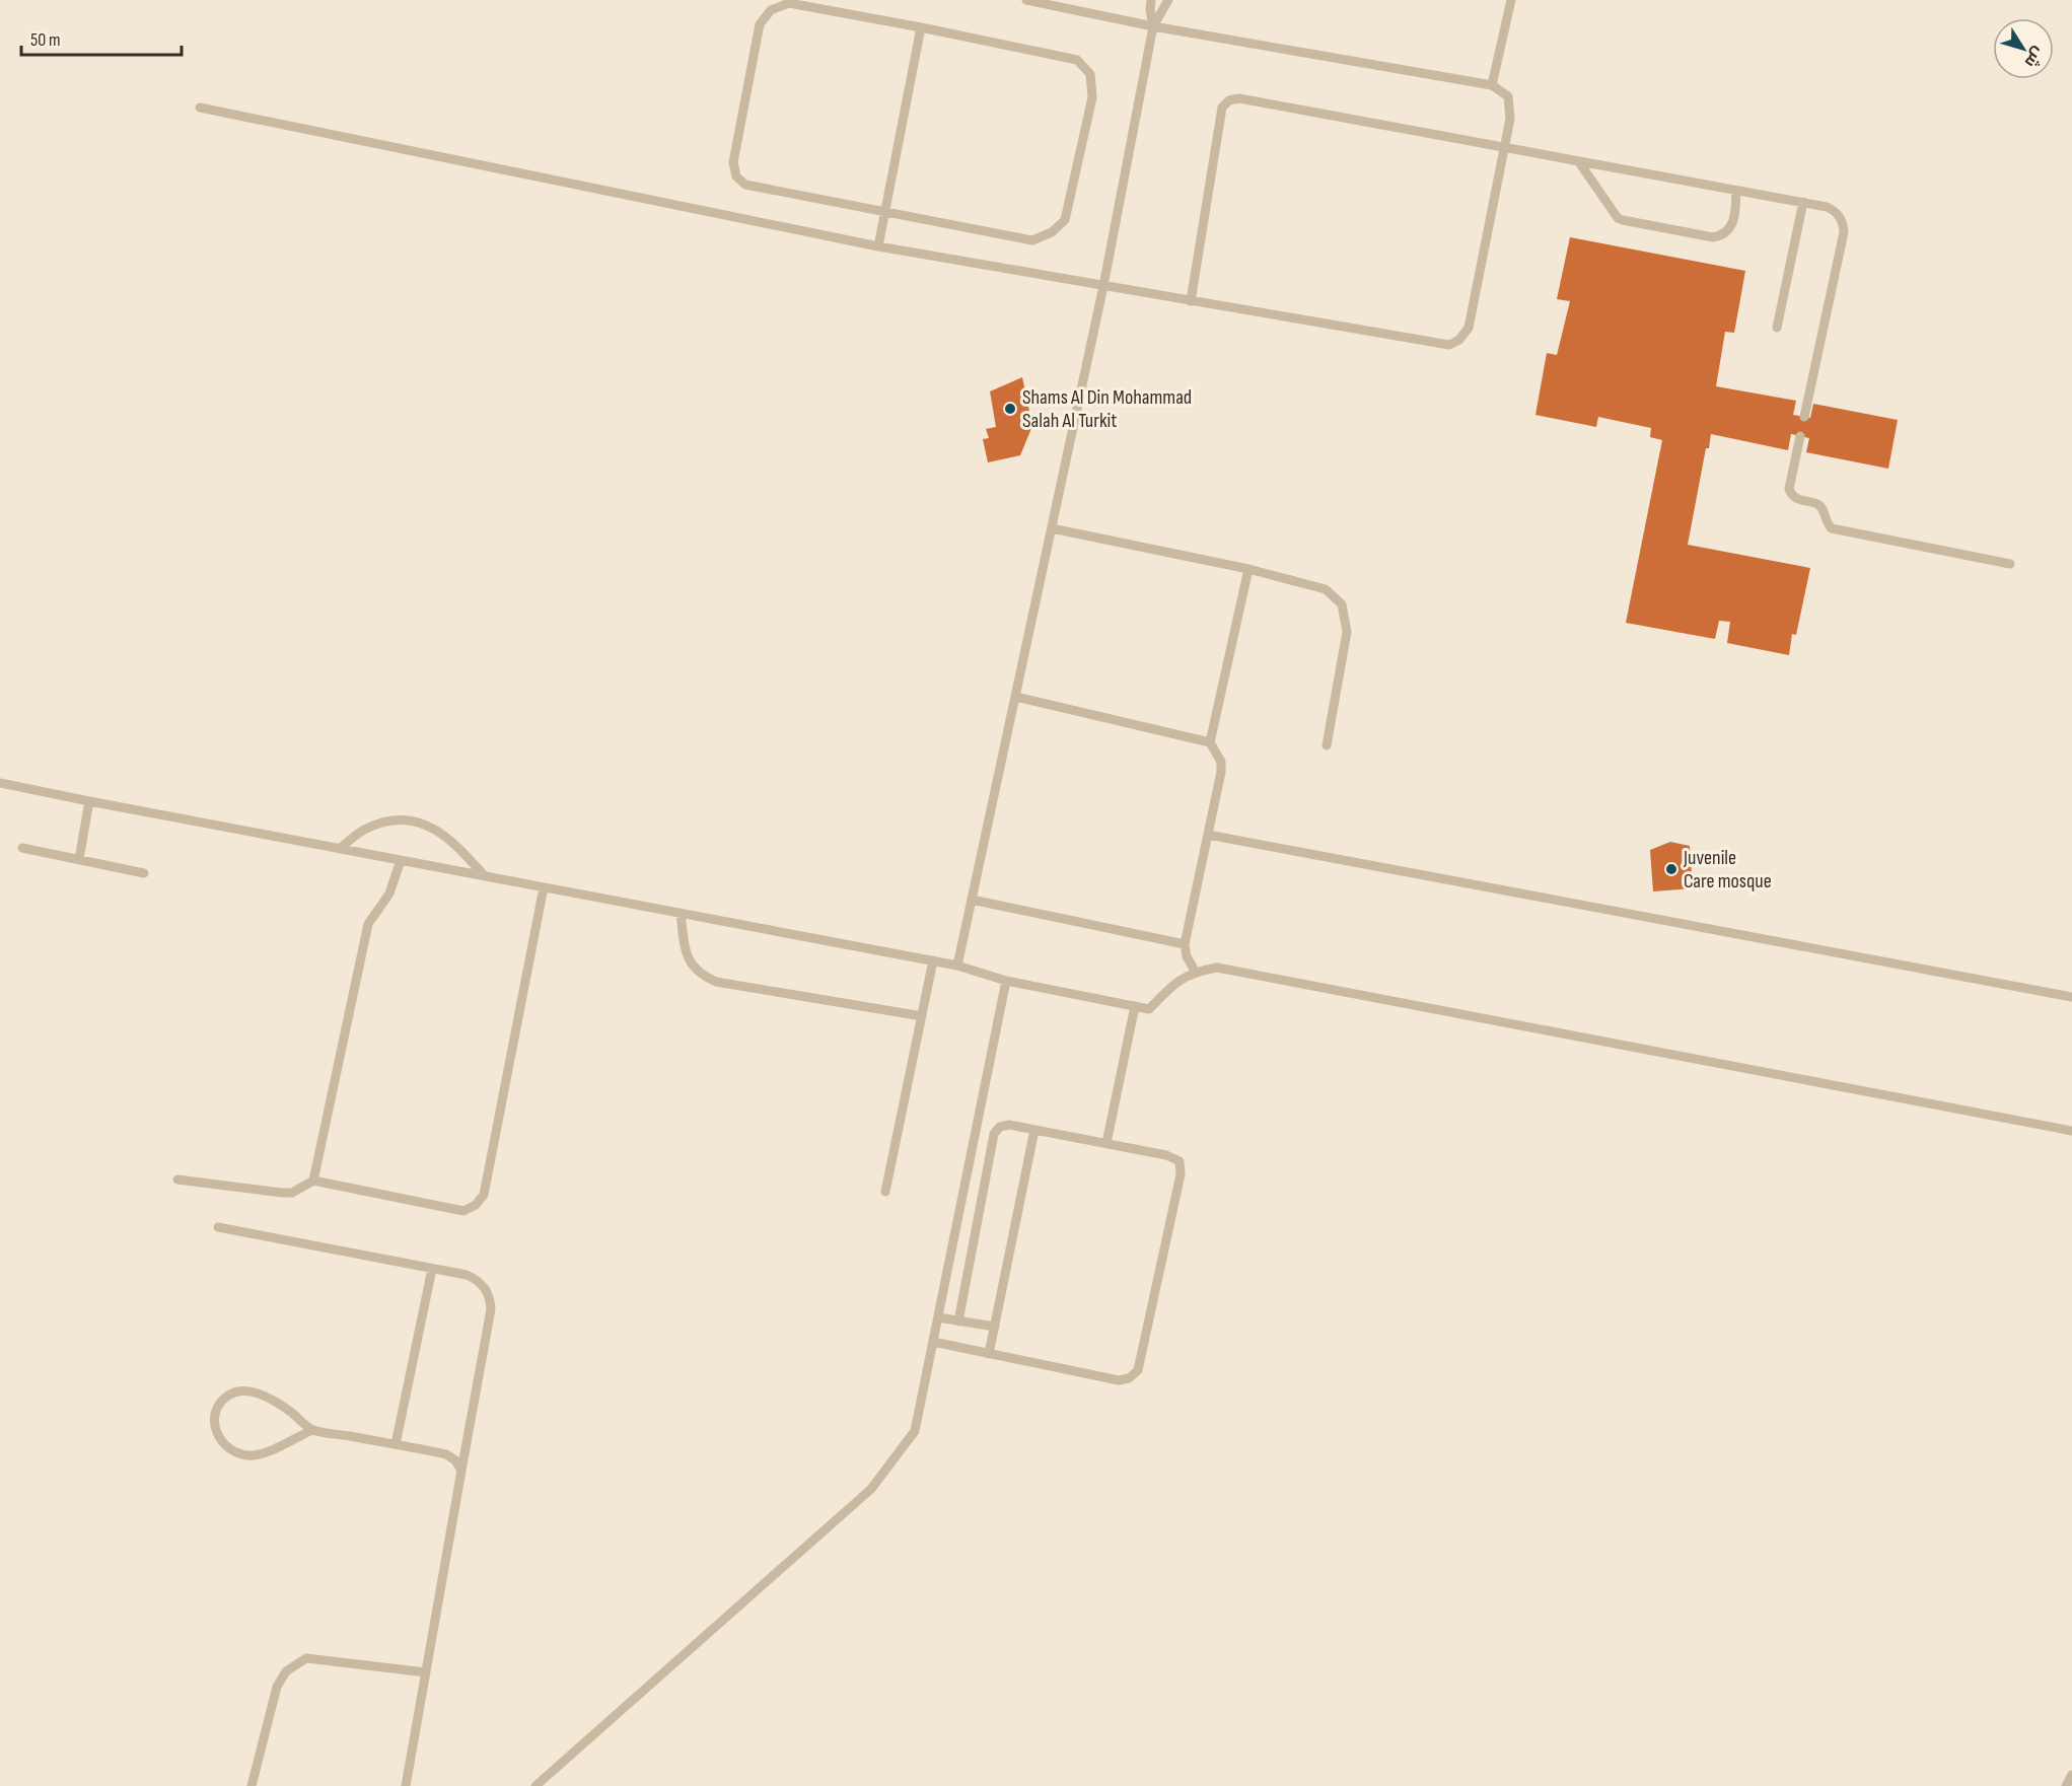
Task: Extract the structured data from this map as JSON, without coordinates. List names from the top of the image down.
{
  "places": ["Shams Al Din Mohammad Salah Al Turkit", "Juvenile Care mosque"],
  "scale_bar": "50 m",
  "north": "bottom right"
}
